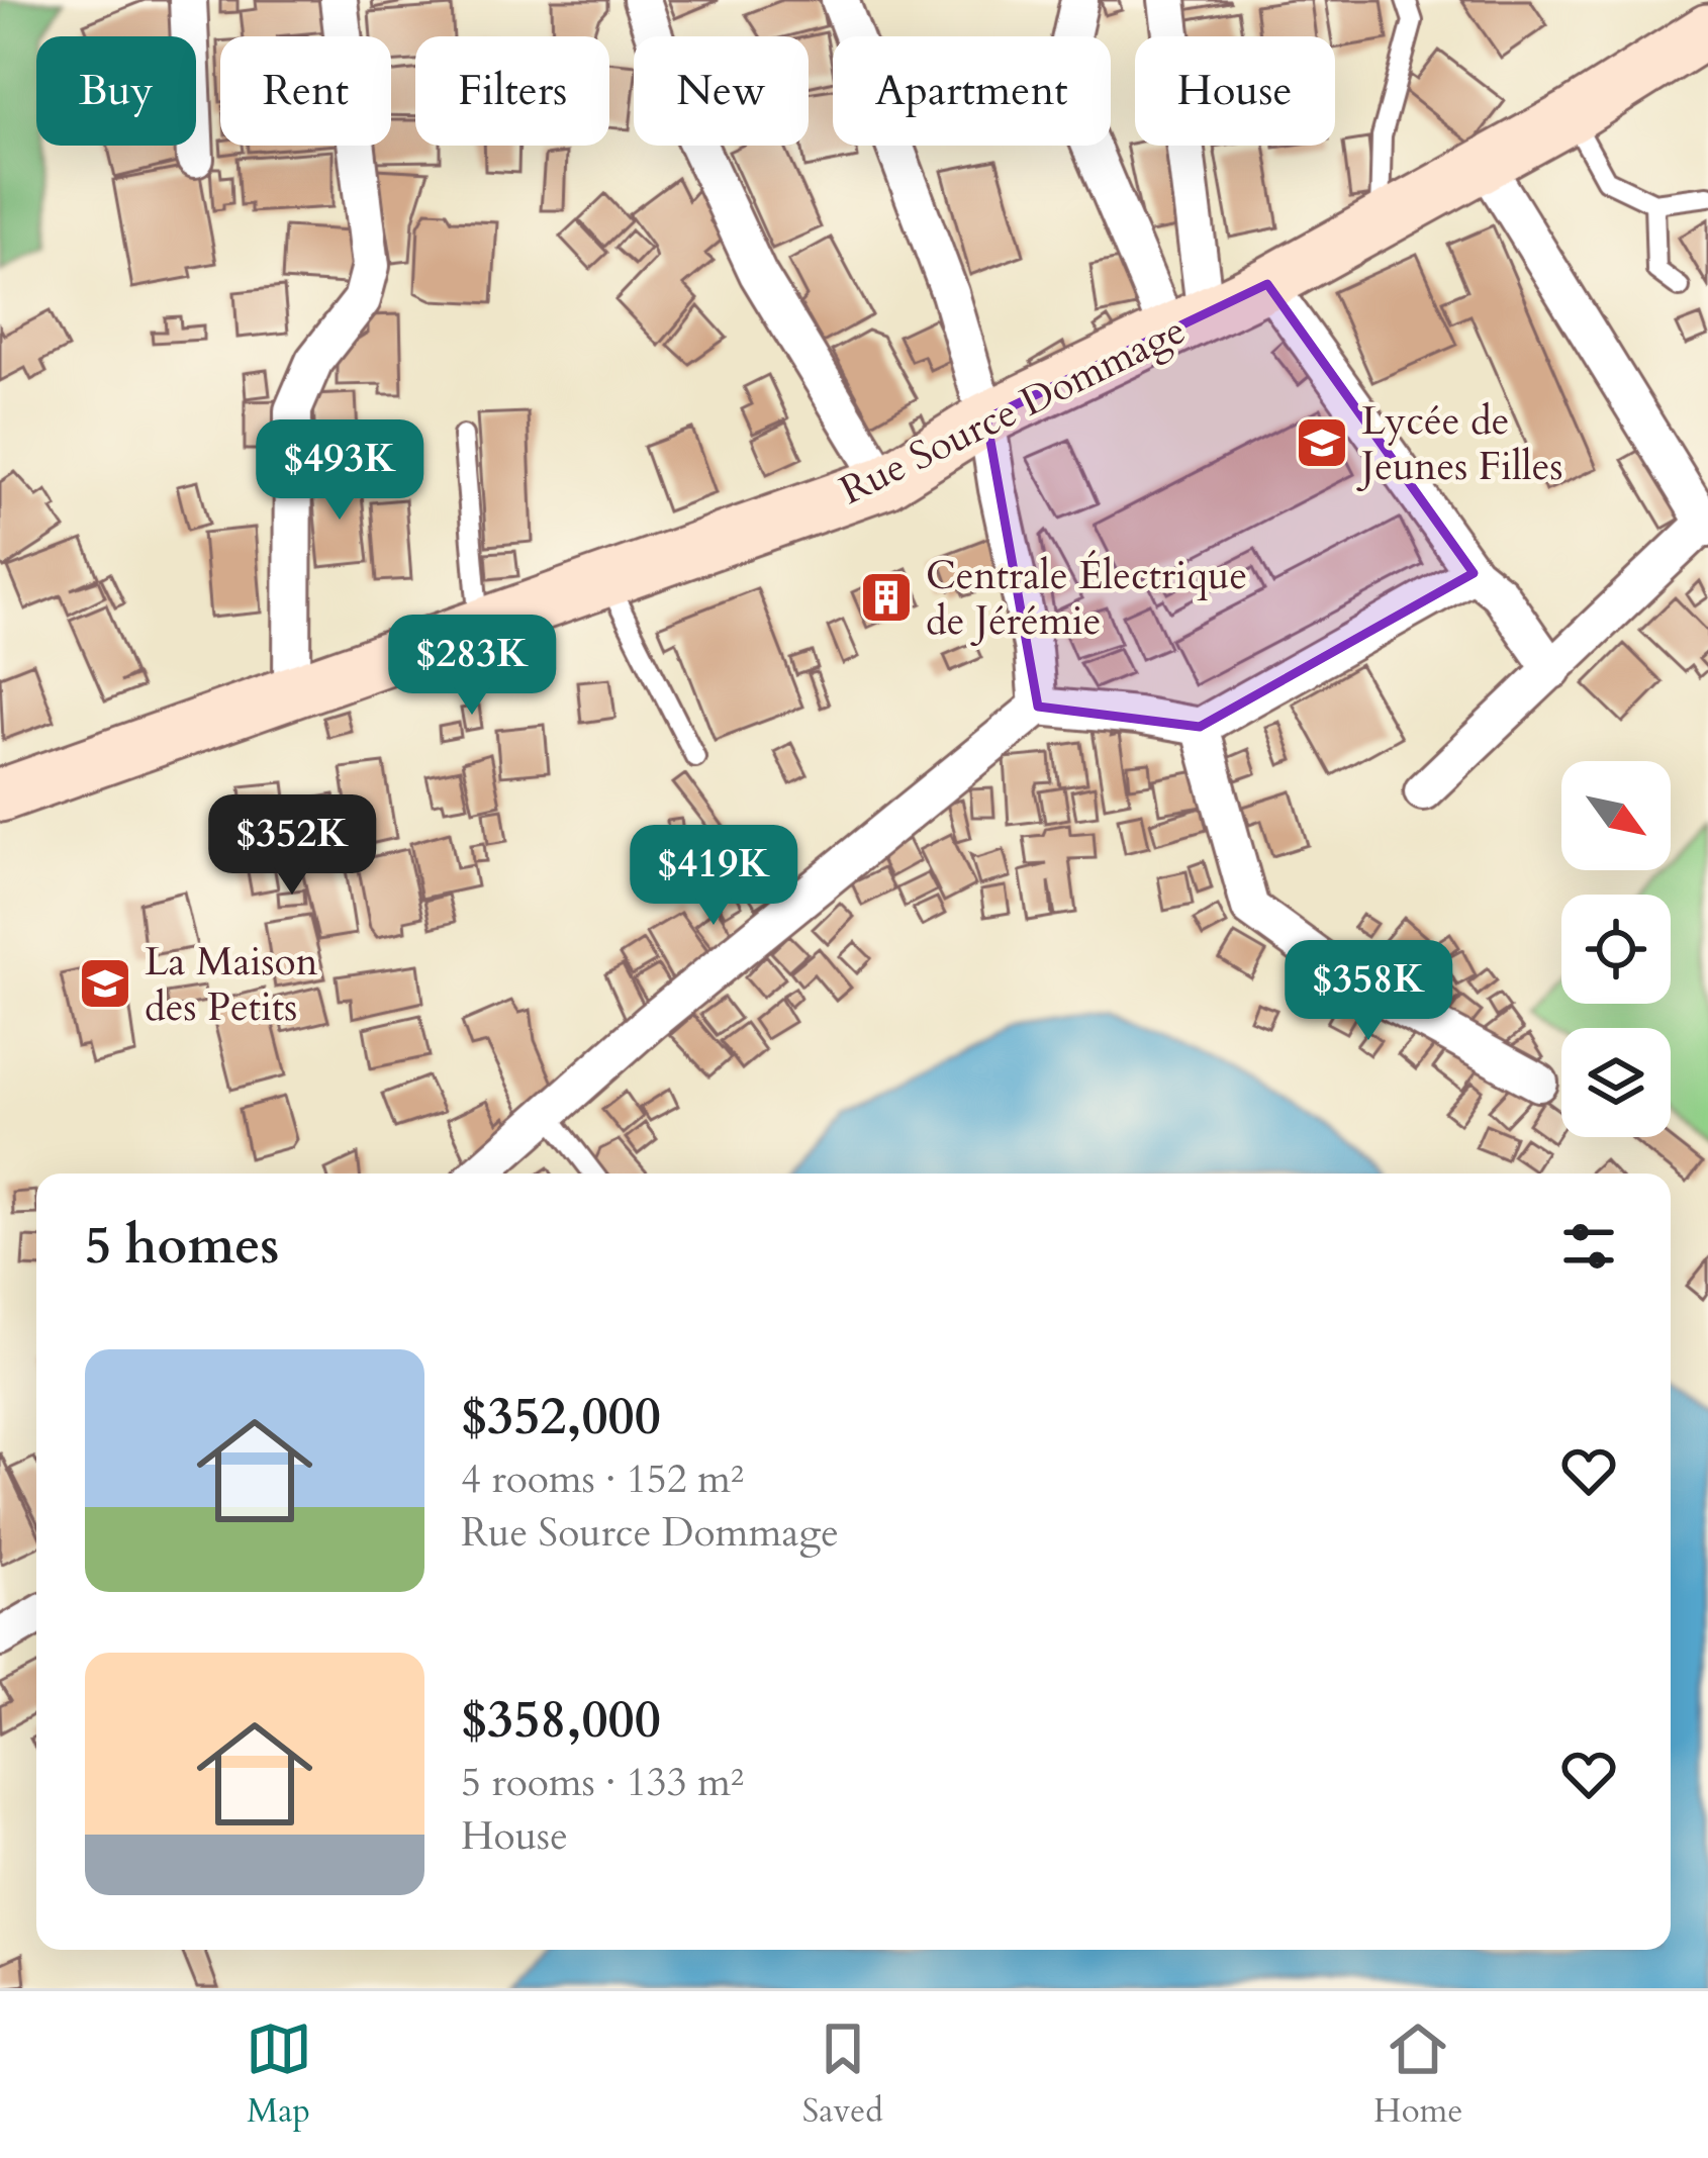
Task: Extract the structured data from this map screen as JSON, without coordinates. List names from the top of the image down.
{
  "streets": {
    "main road": ["Rue Source Dommage"]
  },
  "places": {
    "school or university": ["Lycée de Jeunes Filles", "La Maison des Petits"],
    "building": ["Centrale Électrique de Jérémie"]
  },
  "north": "bottom right",
  "page": {
    "chip": [
      "Buy",
      "Rent",
      "Filters",
      "New",
      "Apartment",
      "House"
    ],
    "price": [
      "$493K",
      "$283K",
      "$352K",
      "$419K",
      "$358K"
    ],
    "heading": "5 homes",
    "list": [
      {
        "name": "$352,000",
        "note": "4 rooms · 152 m² · Rue Source Dommage"
      },
      {
        "name": "$358,000",
        "note": "5 rooms · 133 m² · House"
      }
    ],
    "tabs": ["Map", "Saved", "Home"]
  }
}
